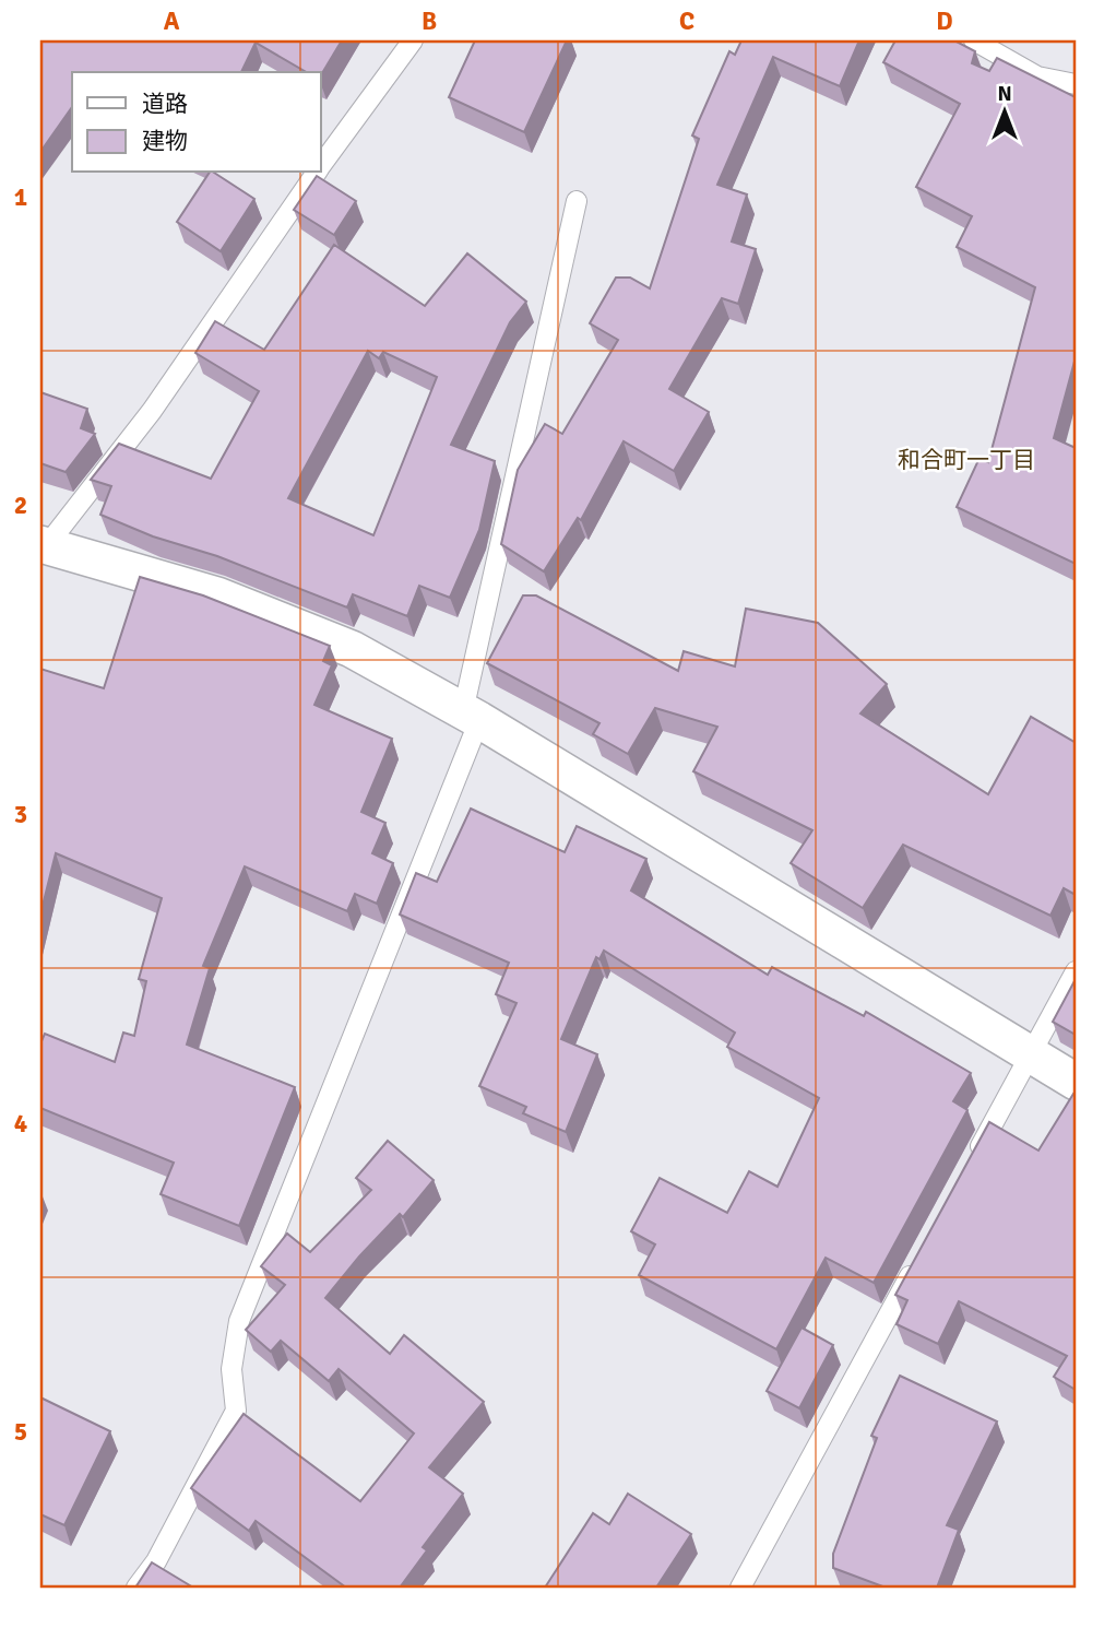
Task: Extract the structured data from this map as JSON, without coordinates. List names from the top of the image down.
{
  "districts": ["和合町一丁目"],
  "legend": ["道路", "建物"],
  "north": "top",
  "grid": {
    "columns": [
      "A",
      "B",
      "C",
      "D"
    ],
    "rows": [
      "1",
      "2",
      "3",
      "4",
      "5"
    ]
  }
}
